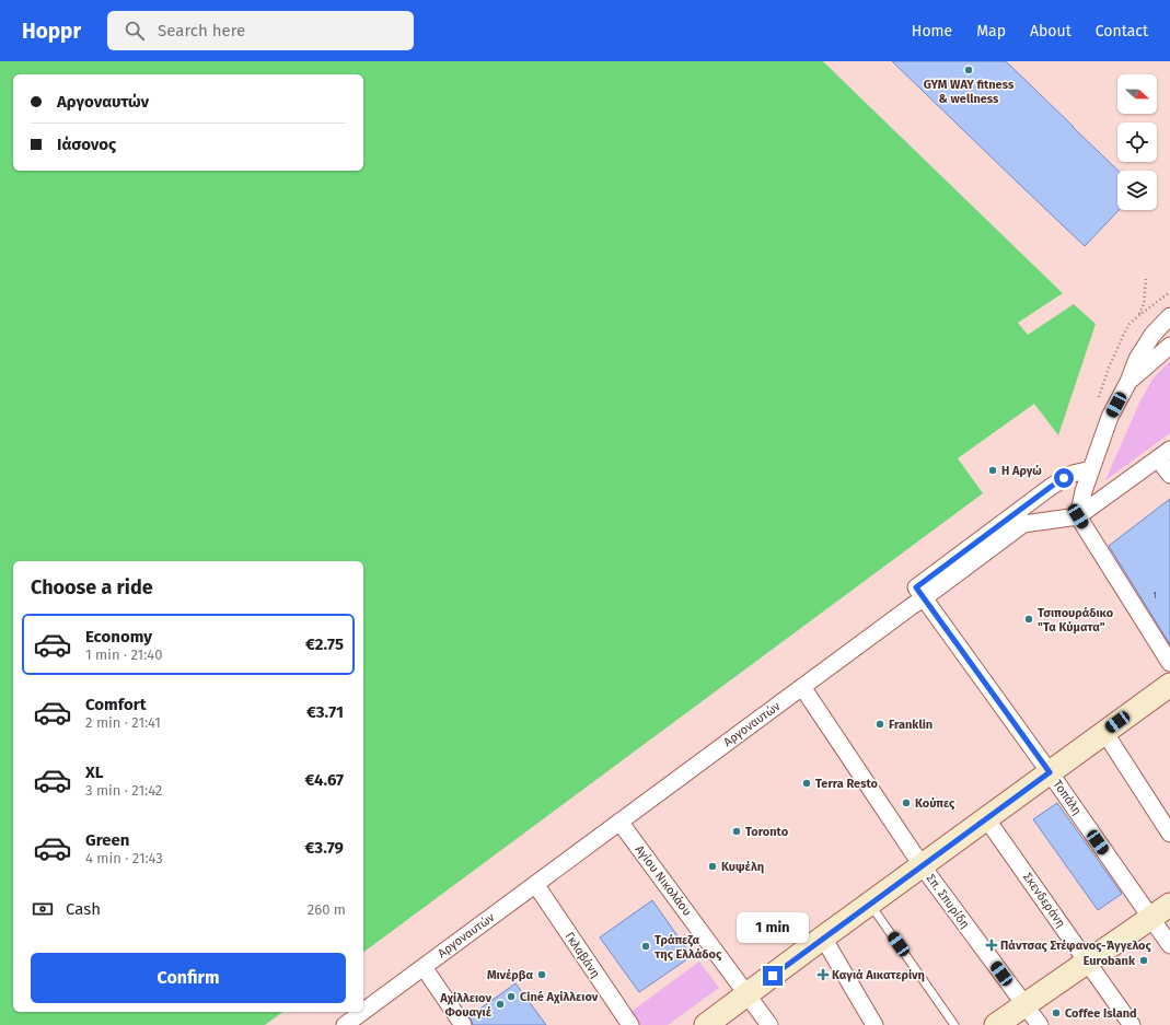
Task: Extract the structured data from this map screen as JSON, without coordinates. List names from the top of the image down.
{
  "streets": {
    "street": [
      "Αργοναυτών",
      "Τοπάλη",
      "Αγίου Νικολάου",
      "Σκενδεράνη",
      "Σπ. Σπυρίδη",
      "Γκλαβάνη"
    ]
  },
  "crossings": [
    ["Αργοναυτών", "Τοπάλη"],
    ["Αργοναυτών", "Αγίου Νικολάου"],
    ["Αργοναυτών", "Σπ. Σπυρίδη"],
    ["Αργοναυτών", "Γκλαβάνη"]
  ],
  "places": {
    "other": [
      "GYM WAY fitness & wellness",
      "Η Αργώ",
      "Τσιπουράδικο \"Τα Κύματα\"",
      "Franklin",
      "Terra Resto",
      "Κούπες",
      "Toronto",
      "Κυψέλη",
      "Τράπεζα της Ελλάδος",
      "Eurobank",
      "Μινέρβα",
      "Ciné Αχίλλειον",
      "Αχίλλειον Φουαγιέ",
      "Coffee Island"
    ],
    "health": ["Πάντσας Στέφανος-Άγγελος", "Καγιά Αικατερίνη"]
  },
  "house_numbers": ["1"],
  "north": "right",
  "page": {
    "header": "Hoppr",
    "search": "Search here",
    "nav": [
      "Home",
      "Map",
      "About",
      "Contact"
    ],
    "banner": ["Αργοναυτών", "Ιάσονος"],
    "heading": "Choose a ride",
    "list": [
      {
        "name": "Economy",
        "note": "1 min · 21:40",
        "value": "€2.75"
      },
      {
        "name": "Comfort",
        "note": "2 min · 21:41",
        "value": "€3.71"
      },
      {
        "name": "XL",
        "note": "3 min · 21:42",
        "value": "€4.67"
      },
      {
        "name": "Green",
        "note": "4 min · 21:43",
        "value": "€3.79"
      }
    ],
    "pay": ["Cash", "260 m"],
    "bubble": "1 min",
    "buttons": "Confirm"
  }
}
